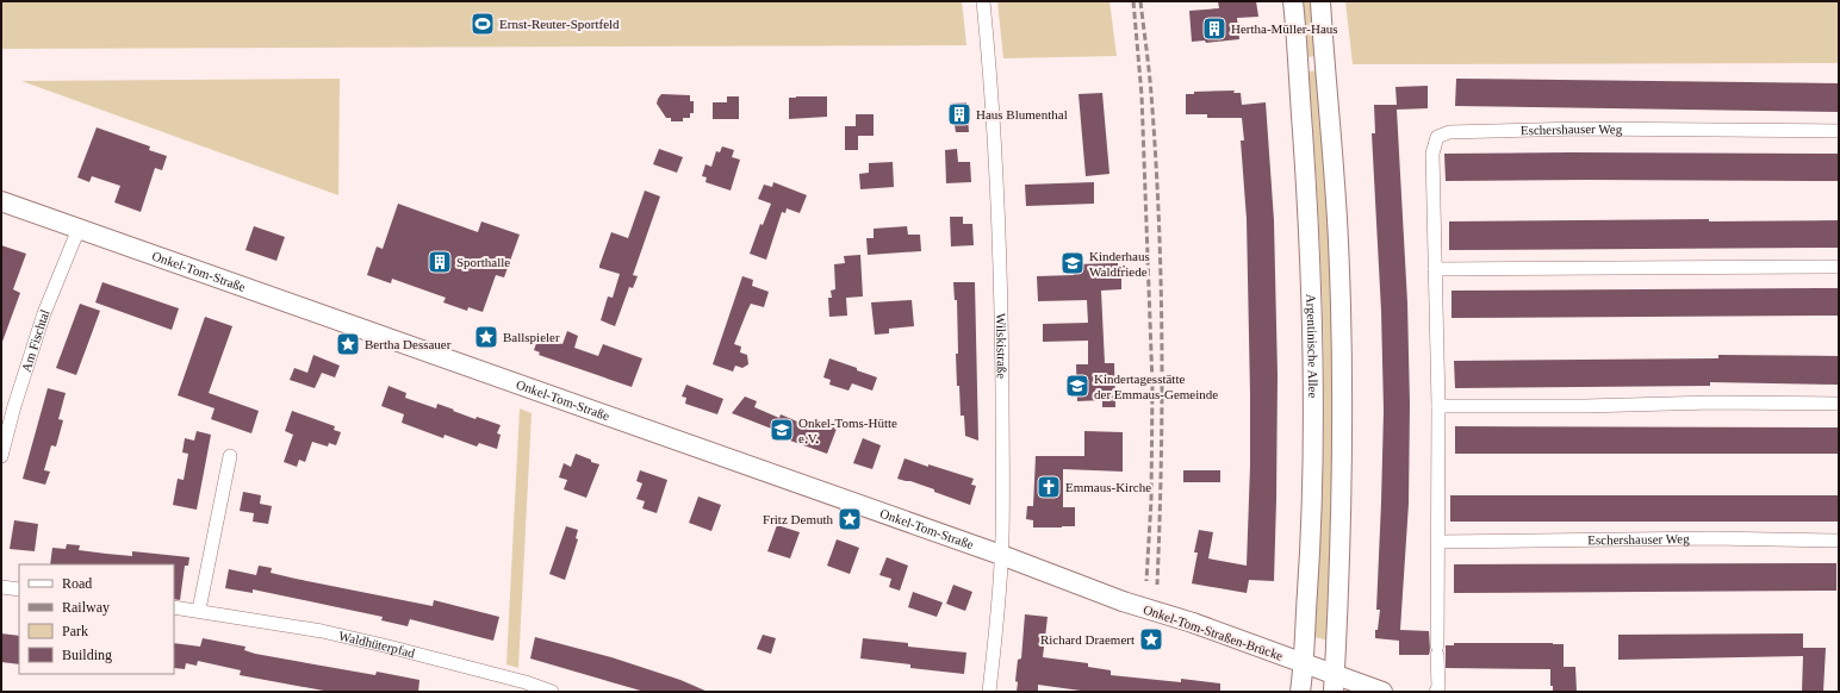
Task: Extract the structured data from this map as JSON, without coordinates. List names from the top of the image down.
{
  "streets": {
    "main road": ["Onkel-Tom-Straße", "Argentinische Allee", "Onkel-Tom-Straßen-Brücke"],
    "street": [
      "Eschershauser Weg",
      "Am Fischtal",
      "Wilskistraße",
      "Waldhüterpfad"
    ]
  },
  "crossings": [
    ["Onkel-Tom-Straße", "Am Fischtal"],
    ["Onkel-Tom-Straße", "Wilskistraße"],
    ["Onkel-Tom-Straße", "Onkel-Tom-Straßen-Brücke"],
    ["Argentinische Allee", "Onkel-Tom-Straßen-Brücke"]
  ],
  "places": {
    "sports": ["Ernst-Reuter-Sportfeld"],
    "building": ["Hertha-Müller-Haus", "Haus Blumenthal", "Sporthalle"],
    "school or university": ["Kinderhaus Waldfriede", "Kindertagesstätte der Emmaus-Gemeinde", "Onkel-Toms-Hütte e.V."],
    "place": [
      "Ballspieler",
      "Bertha Dessauer",
      "Fritz Demuth",
      "Richard Draemert"
    ],
    "church": ["Emmaus-Kirche"]
  },
  "legend": [
    "Road",
    "Railway",
    "Park",
    "Building"
  ]
}
